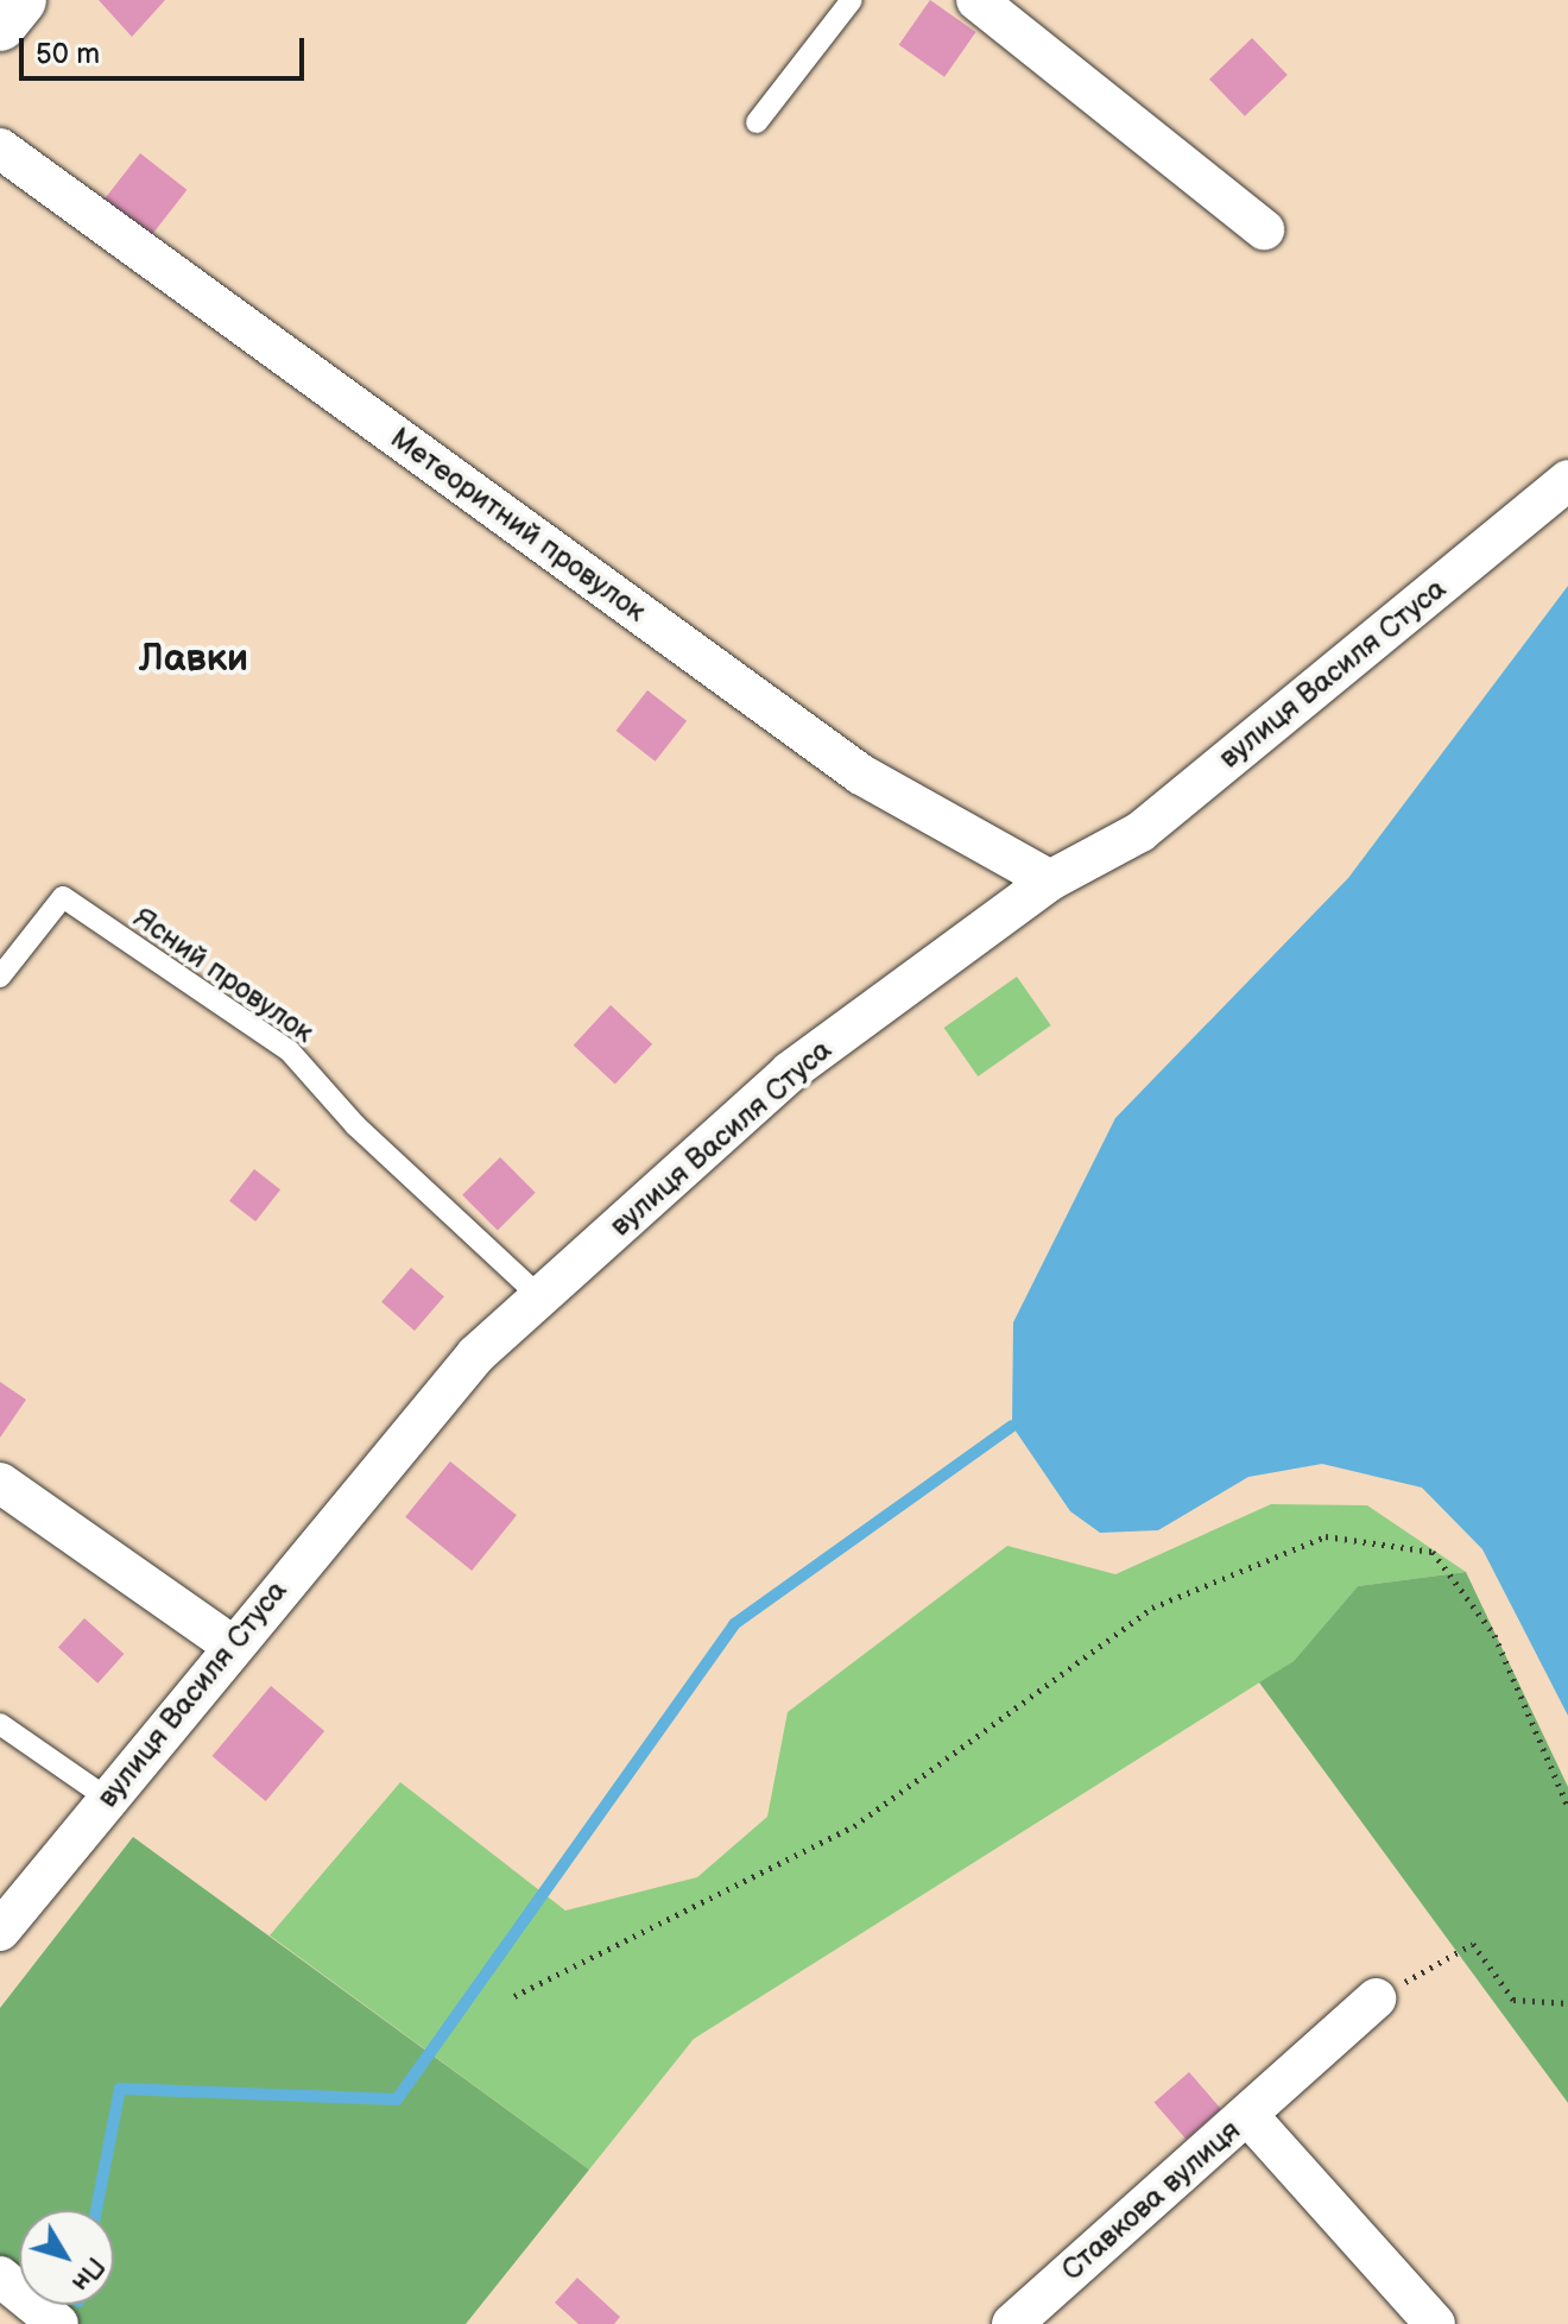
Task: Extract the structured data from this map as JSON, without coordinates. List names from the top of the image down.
{
  "streets": {
    "street": ["Метеоритний провулок", "вулиця Василя Стуса", "Ставкова вулиця"],
    "lane": ["Ясний провулок"]
  },
  "crossings": [
    ["Метеоритний провулок", "вулиця Василя Стуса"],
    ["вулиця Василя Стуса", "Ясний провулок"]
  ],
  "districts": ["Лавки"],
  "scale_bar": "50 m",
  "north": "bottom right"
}
